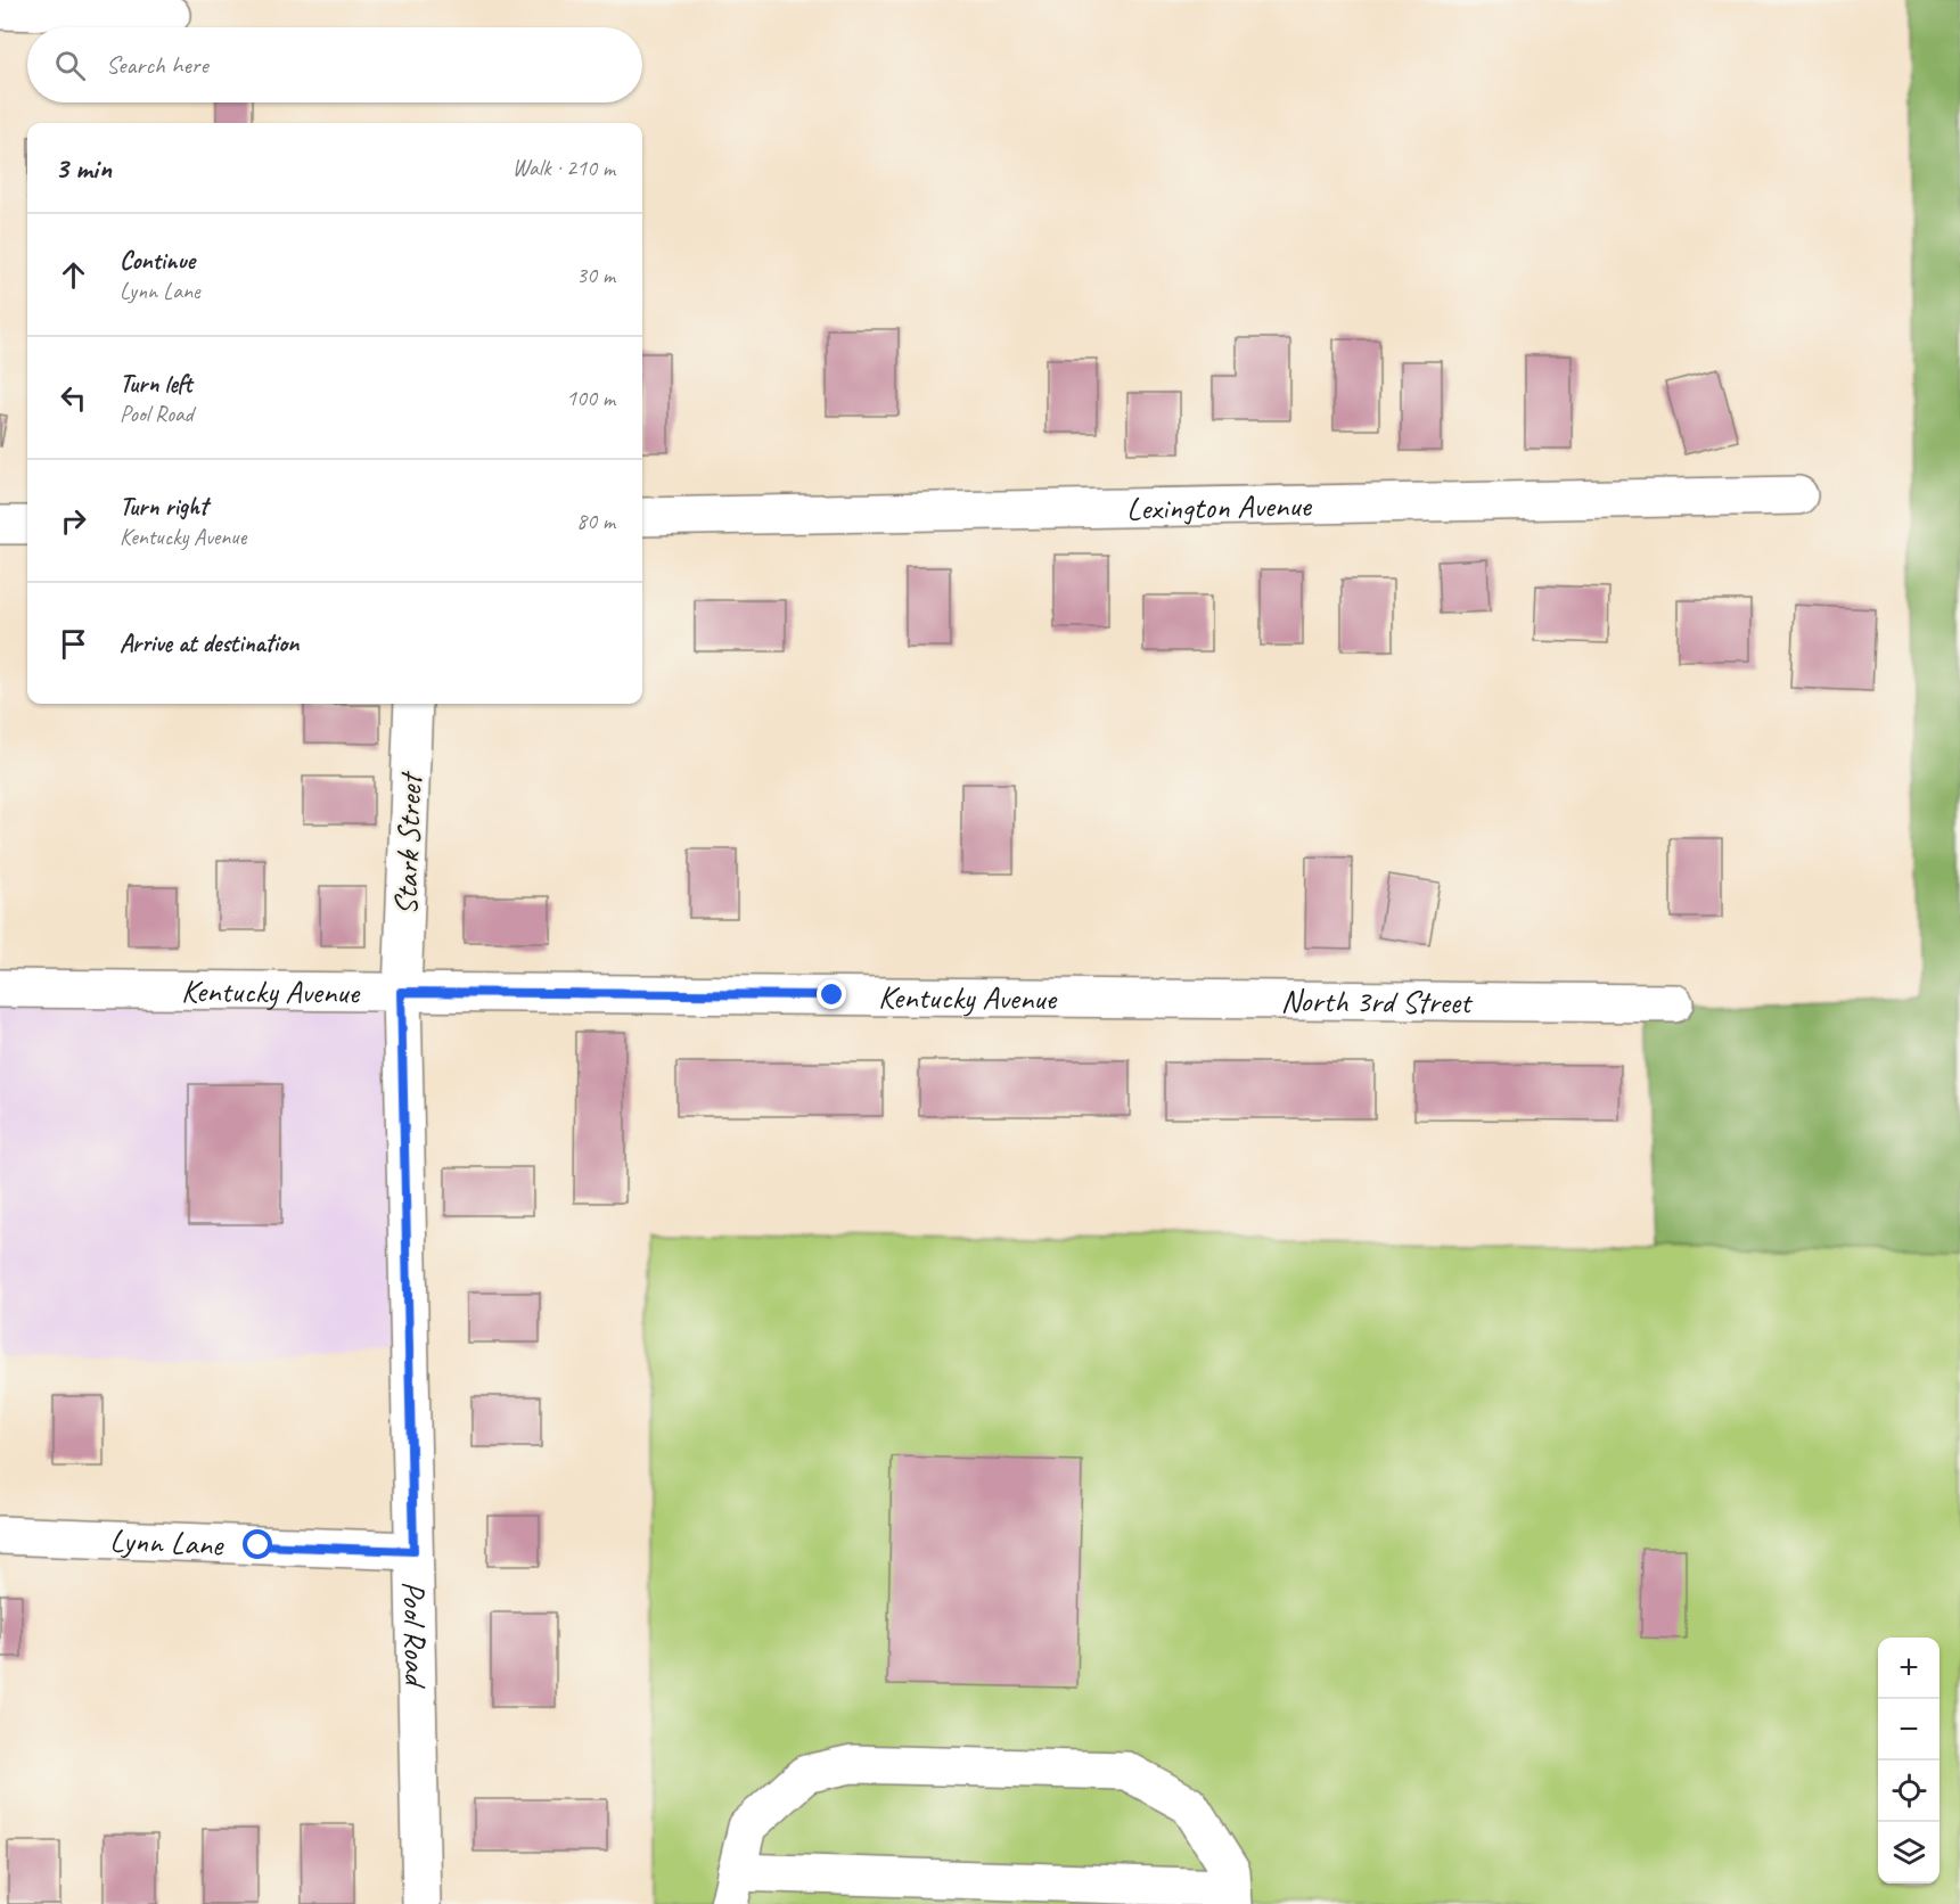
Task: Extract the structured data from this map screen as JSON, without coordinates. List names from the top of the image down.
{
  "streets": {
    "street": [
      "Lexington Avenue",
      "Stark Street",
      "Kentucky Avenue",
      "North 3rd Street",
      "Lynn Lane",
      "Pool Road"
    ]
  },
  "crossings": [
    ["Stark Street", "Kentucky Avenue"],
    ["Stark Street", "Pool Road"],
    ["Kentucky Avenue", "North 3rd Street"],
    ["Kentucky Avenue", "Pool Road"],
    ["Lynn Lane", "Pool Road"]
  ],
  "page": {
    "search": "Search here",
    "heading": ["3 min", "Walk · 210 m"],
    "list": [
      ["Continue", "Lynn Lane", "30 m"],
      ["Turn left", "Pool Road", "100 m"],
      ["Turn right", "Kentucky Avenue", "80 m"],
      "Arrive at destination"
    ],
    "map_buttons": ["+", "−"]
  }
}
